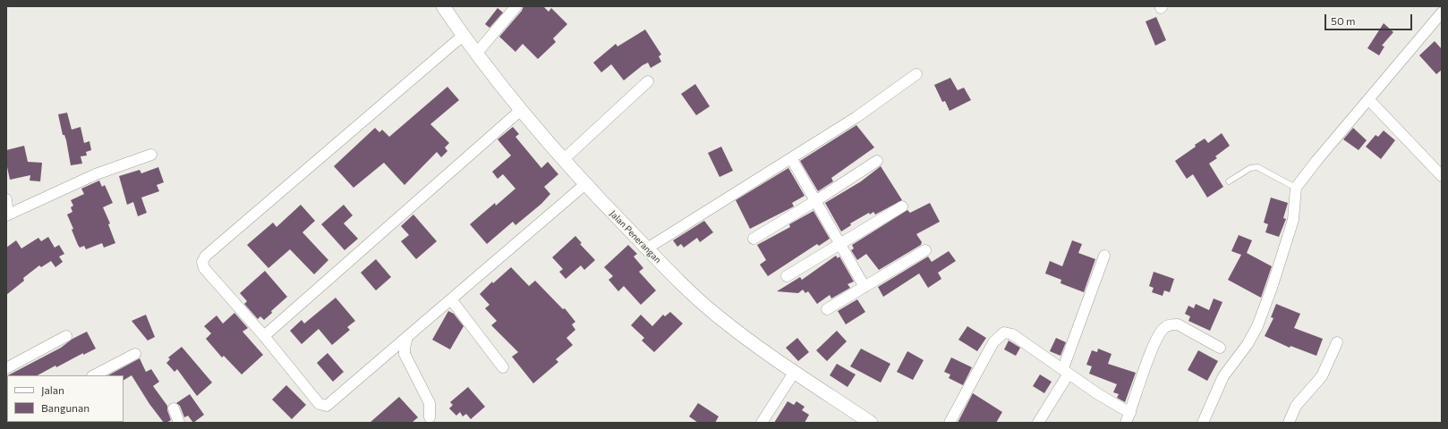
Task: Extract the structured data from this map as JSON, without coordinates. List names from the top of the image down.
{
  "streets": {
    "street": ["Jalan Penerangan"]
  },
  "legend": ["Jalan", "Bangunan"],
  "scale_bar": "50 m"
}
